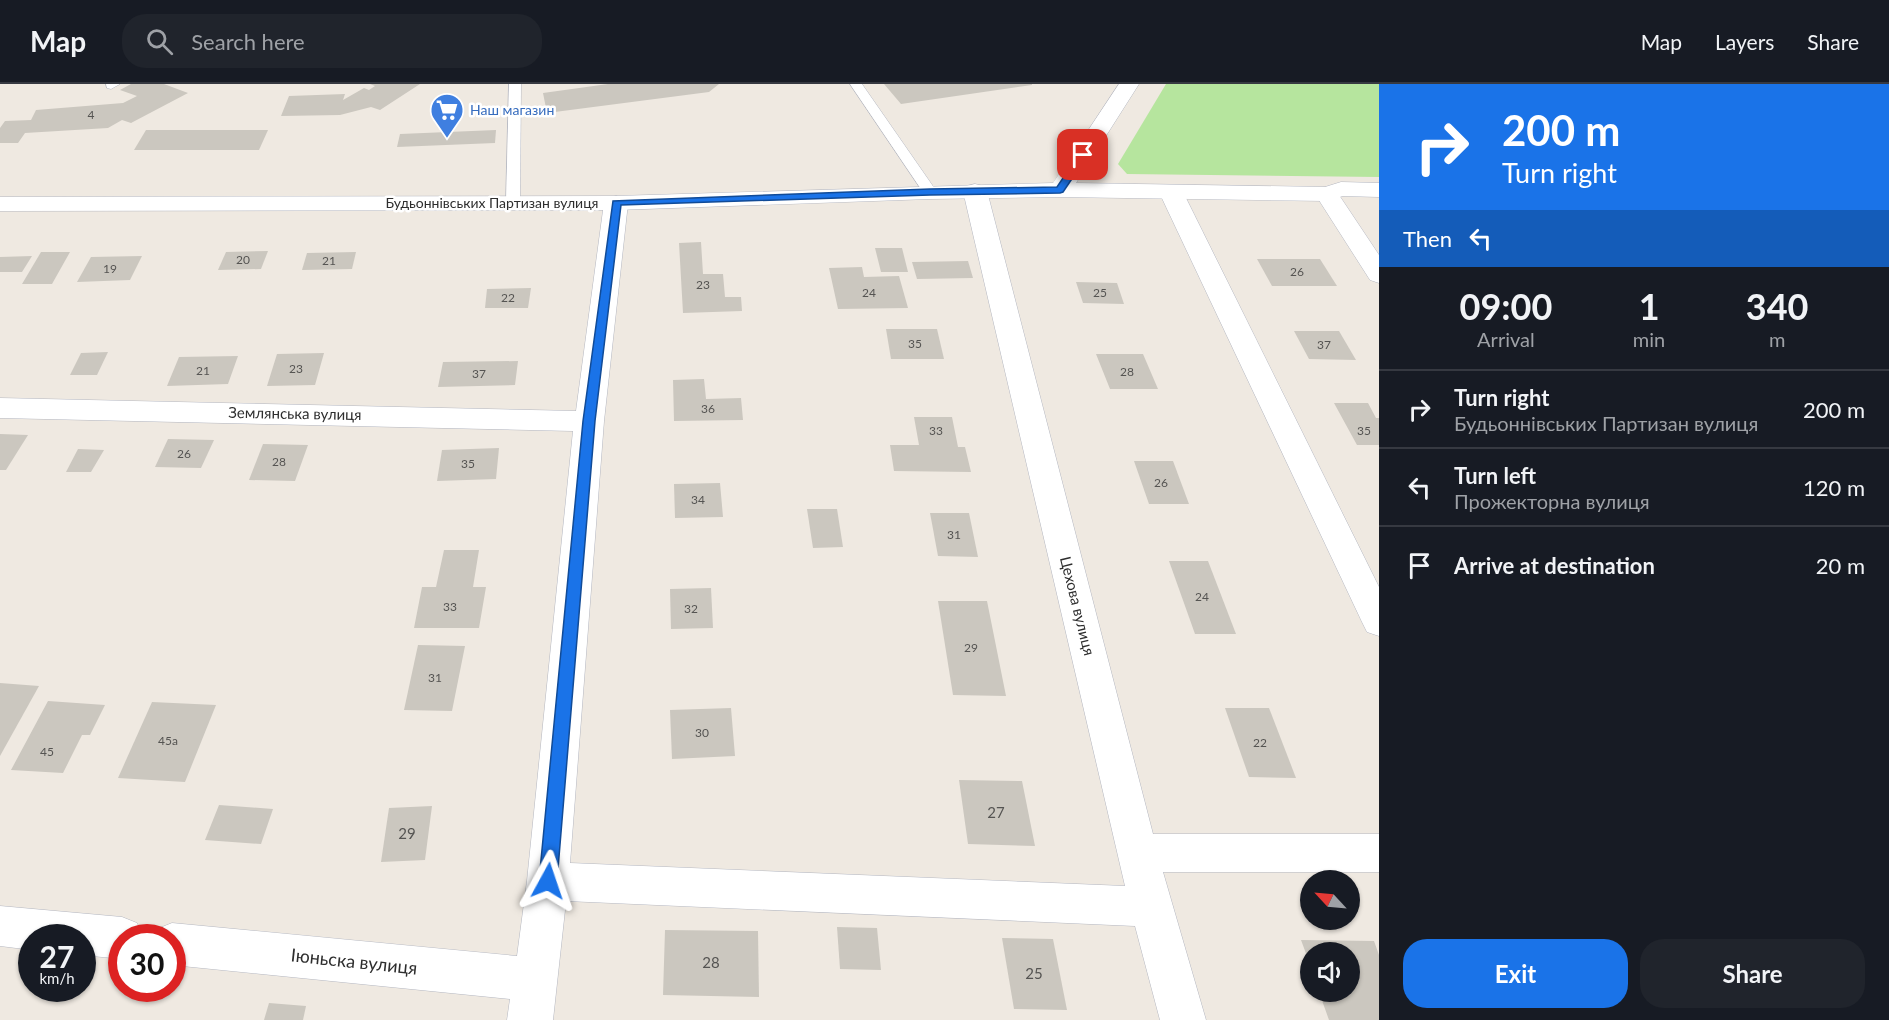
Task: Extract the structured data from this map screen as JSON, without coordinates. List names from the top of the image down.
{
  "streets": {
    "street": [
      "Будьоннівських Партизан вулиця",
      "Землянська вулиця",
      "Цехова вулиця",
      "Iюньска вулиця"
    ]
  },
  "crossings": [
    ["Будьоннівських Партизан вулиця", "Цехова вулиця"]
  ],
  "places": {
    "supermarket": ["Наш магазин"]
  },
  "house_numbers": [
    "4",
    "20",
    "21",
    "19",
    "26",
    "23",
    "24",
    "25",
    "22",
    "35",
    "37",
    "23",
    "21",
    "28",
    "37",
    "36",
    "33",
    "35",
    "26",
    "28",
    "35",
    "26",
    "34",
    "31",
    "24",
    "33",
    "32",
    "29",
    "31",
    "30",
    "45а",
    "22",
    "45",
    "27",
    "29",
    "28",
    "25"
  ],
  "north": "top left",
  "page": {
    "header": "Map",
    "search": "Search here",
    "nav": ["Map", "Layers", "Share"],
    "turn": ["200 m", "Turn right"],
    "then": "Then",
    "eta": [
      "09:00",
      "Arrival",
      "1",
      "min",
      "340",
      "m"
    ],
    "list": [
      {
        "name": "Turn right",
        "note": "Будьоннівських Партизан вулиця",
        "value": "200 m"
      },
      {
        "name": "Turn left",
        "note": "Прожекторна вулиця",
        "value": "120 m"
      },
      {
        "name": "Arrive at destination",
        "value": "20 m"
      }
    ],
    "speed": "27 km/h",
    "limit": "30",
    "buttons": ["Exit", "Share"]
  }
}
